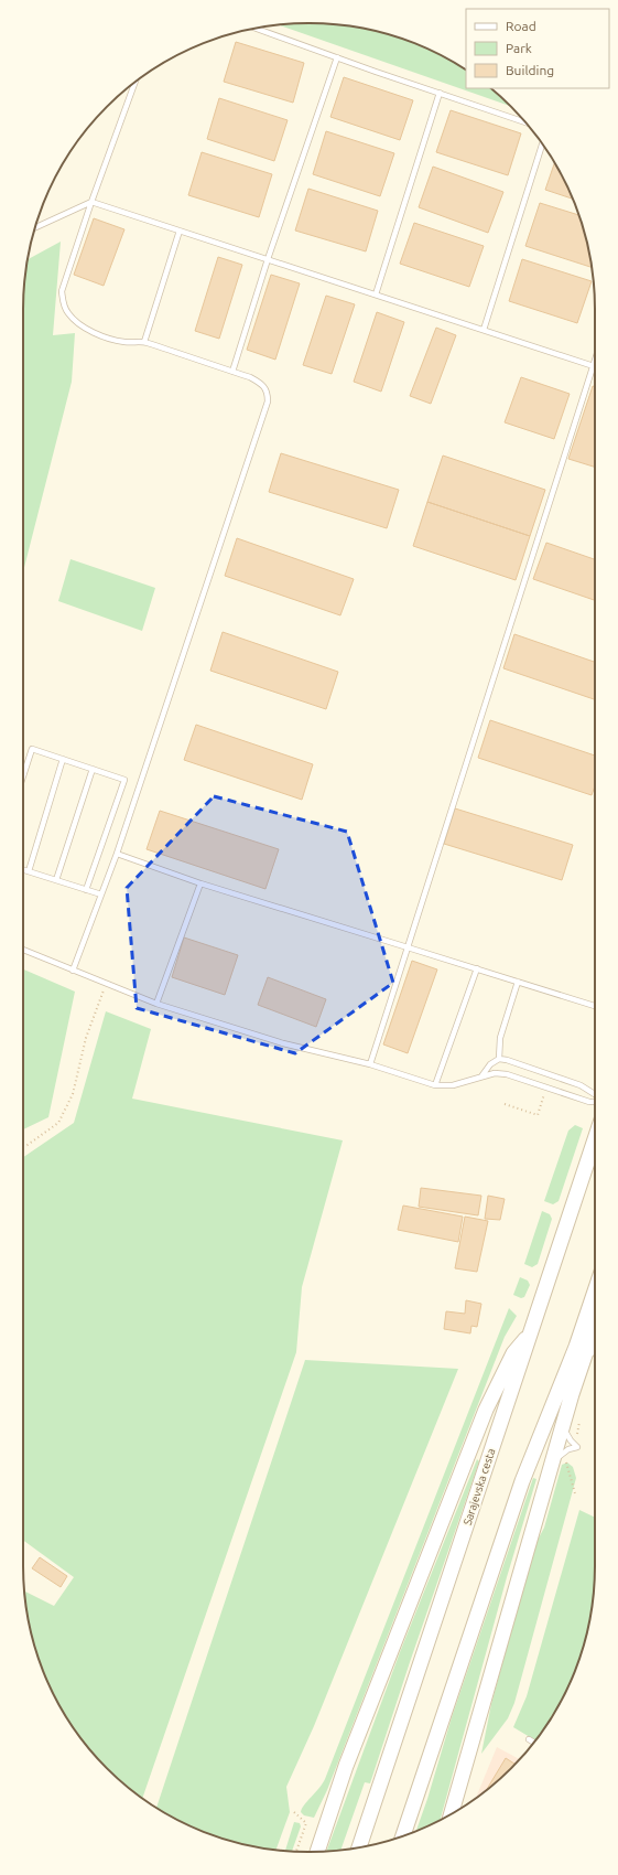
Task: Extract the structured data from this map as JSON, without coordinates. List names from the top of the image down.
{
  "streets": {
    "main road": ["Sarajevska cesta"]
  },
  "legend": ["Road", "Park", "Building"]
}
